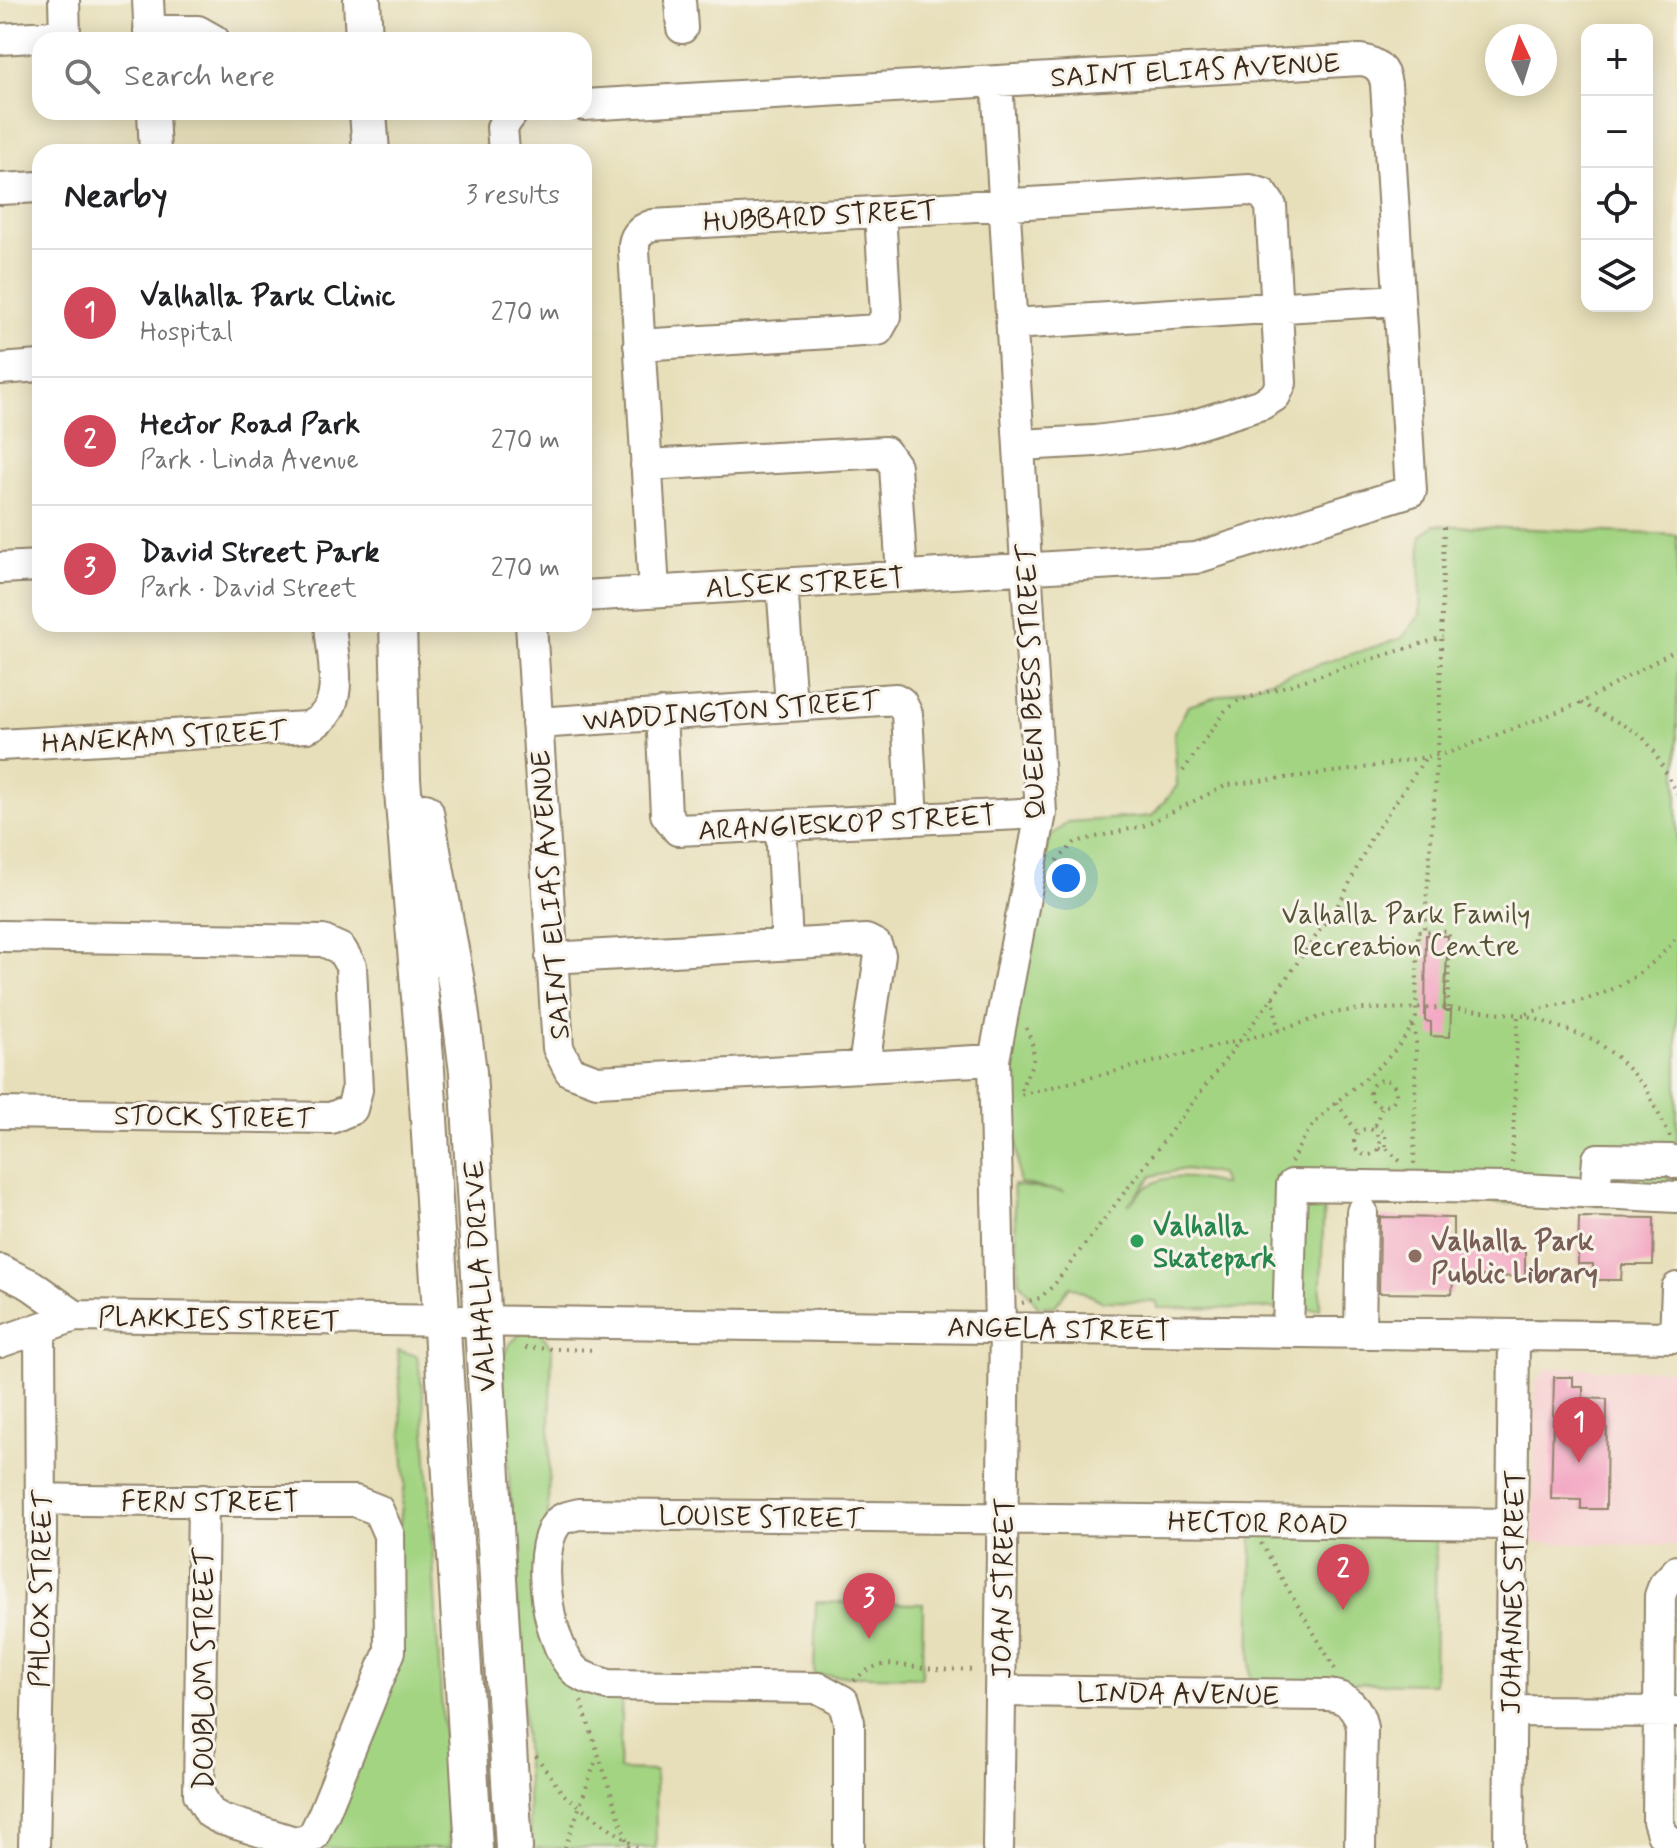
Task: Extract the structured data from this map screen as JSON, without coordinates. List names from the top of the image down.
{
  "streets": {
    "main road": ["VALHALLA DRIVE"],
    "street": [
      "SAINT ELIAS AVENUE",
      "HUBBARD STREET",
      "ALSEK STREET",
      "QUEEN BESS STREET",
      "WADDINGTON STREET",
      "HANEKAM STREET",
      "ARANGIESKOP STREET",
      "STOCK STREET",
      "PLAKKIES STREET",
      "ANGELA STREET",
      "FERN STREET",
      "LOUISE STREET",
      "HECTOR ROAD",
      "JOAN STREET",
      "PHLOX STREET",
      "JOHANNES STREET",
      "DOUBLOM STREET",
      "LINDA AVENUE"
    ]
  },
  "crossings": [
    ["SAINT ELIAS AVENUE", "ALSEK STREET"],
    ["SAINT ELIAS AVENUE", "QUEEN BESS STREET"],
    ["SAINT ELIAS AVENUE", "WADDINGTON STREET"],
    ["HUBBARD STREET", "QUEEN BESS STREET"],
    ["ALSEK STREET", "QUEEN BESS STREET"],
    ["QUEEN BESS STREET", "ARANGIESKOP STREET"],
    ["QUEEN BESS STREET", "ANGELA STREET"],
    ["QUEEN BESS STREET", "JOAN STREET"],
    ["WADDINGTON STREET", "ARANGIESKOP STREET"],
    ["VALHALLA DRIVE", "PLAKKIES STREET"],
    ["VALHALLA DRIVE", "ANGELA STREET"],
    ["PLAKKIES STREET", "ANGELA STREET"],
    ["PLAKKIES STREET", "PHLOX STREET"],
    ["ANGELA STREET", "JOAN STREET"],
    ["ANGELA STREET", "JOHANNES STREET"],
    ["FERN STREET", "PHLOX STREET"],
    ["FERN STREET", "DOUBLOM STREET"],
    ["LOUISE STREET", "HECTOR ROAD"],
    ["LOUISE STREET", "JOAN STREET"],
    ["HECTOR ROAD", "JOAN STREET"],
    ["HECTOR ROAD", "JOHANNES STREET"],
    ["JOAN STREET", "LINDA AVENUE"]
  ],
  "parks": ["Valhalla Park Family Recreation Centre"],
  "places": ["Valhalla Skatepark", "Valhalla Park Public Library"],
  "north": "top",
  "page": {
    "map_buttons": ["+", "−"],
    "search": "Search here",
    "heading": ["Nearby", "3 results"],
    "list": [
      {
        "mark": "1",
        "name": "Valhalla Park Clinic",
        "note": "Hospital",
        "value": "270 m"
      },
      {
        "mark": "2",
        "name": "Hector Road Park",
        "note": "Park · Linda Avenue",
        "value": "270 m"
      },
      {
        "mark": "3",
        "name": "David Street Park",
        "note": "Park · David Street",
        "value": "270 m"
      }
    ],
    "pins": ["1", "2", "3"]
  }
}
